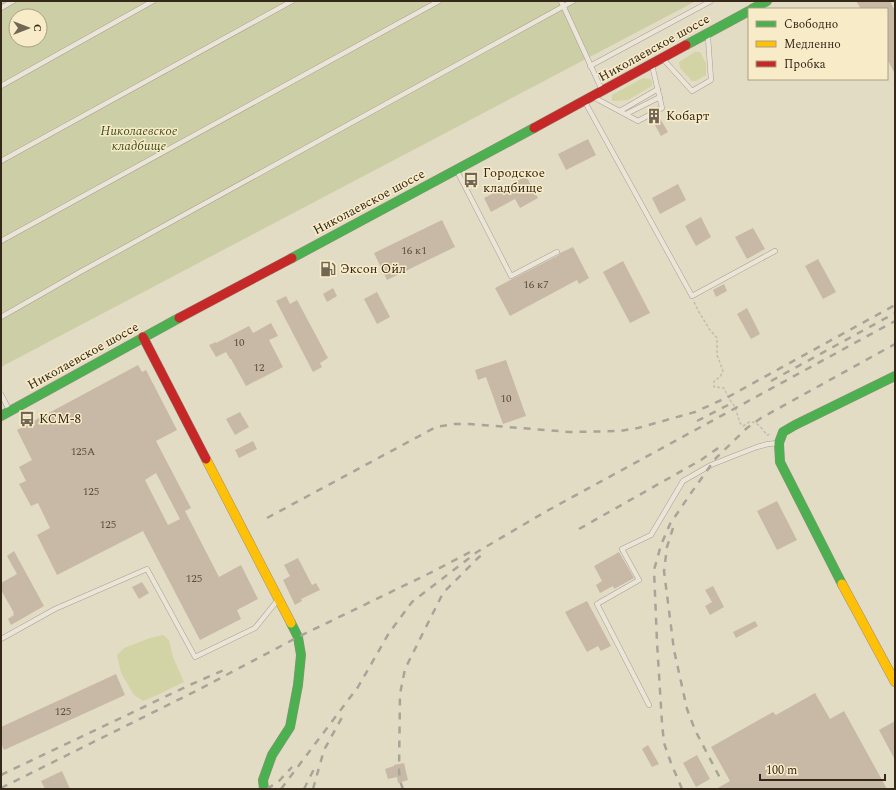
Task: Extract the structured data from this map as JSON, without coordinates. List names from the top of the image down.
{
  "streets": {
    "street": ["Николаевское шоссе"]
  },
  "parks": ["Николаевское кладбище"],
  "places": {
    "building": ["Кобарт"],
    "bus stop": ["Городское кладбище", "КСМ-8"],
    "fuel station": ["Эксон Ойл"]
  },
  "house_numbers": [
    "16 к1",
    "16 к7",
    "10",
    "12",
    "10",
    "125А",
    "125",
    "125",
    "125",
    "125"
  ],
  "legend": ["Свободно", "Медленно", "Пробка"],
  "scale_bar": "100 m",
  "north": "right"
}
